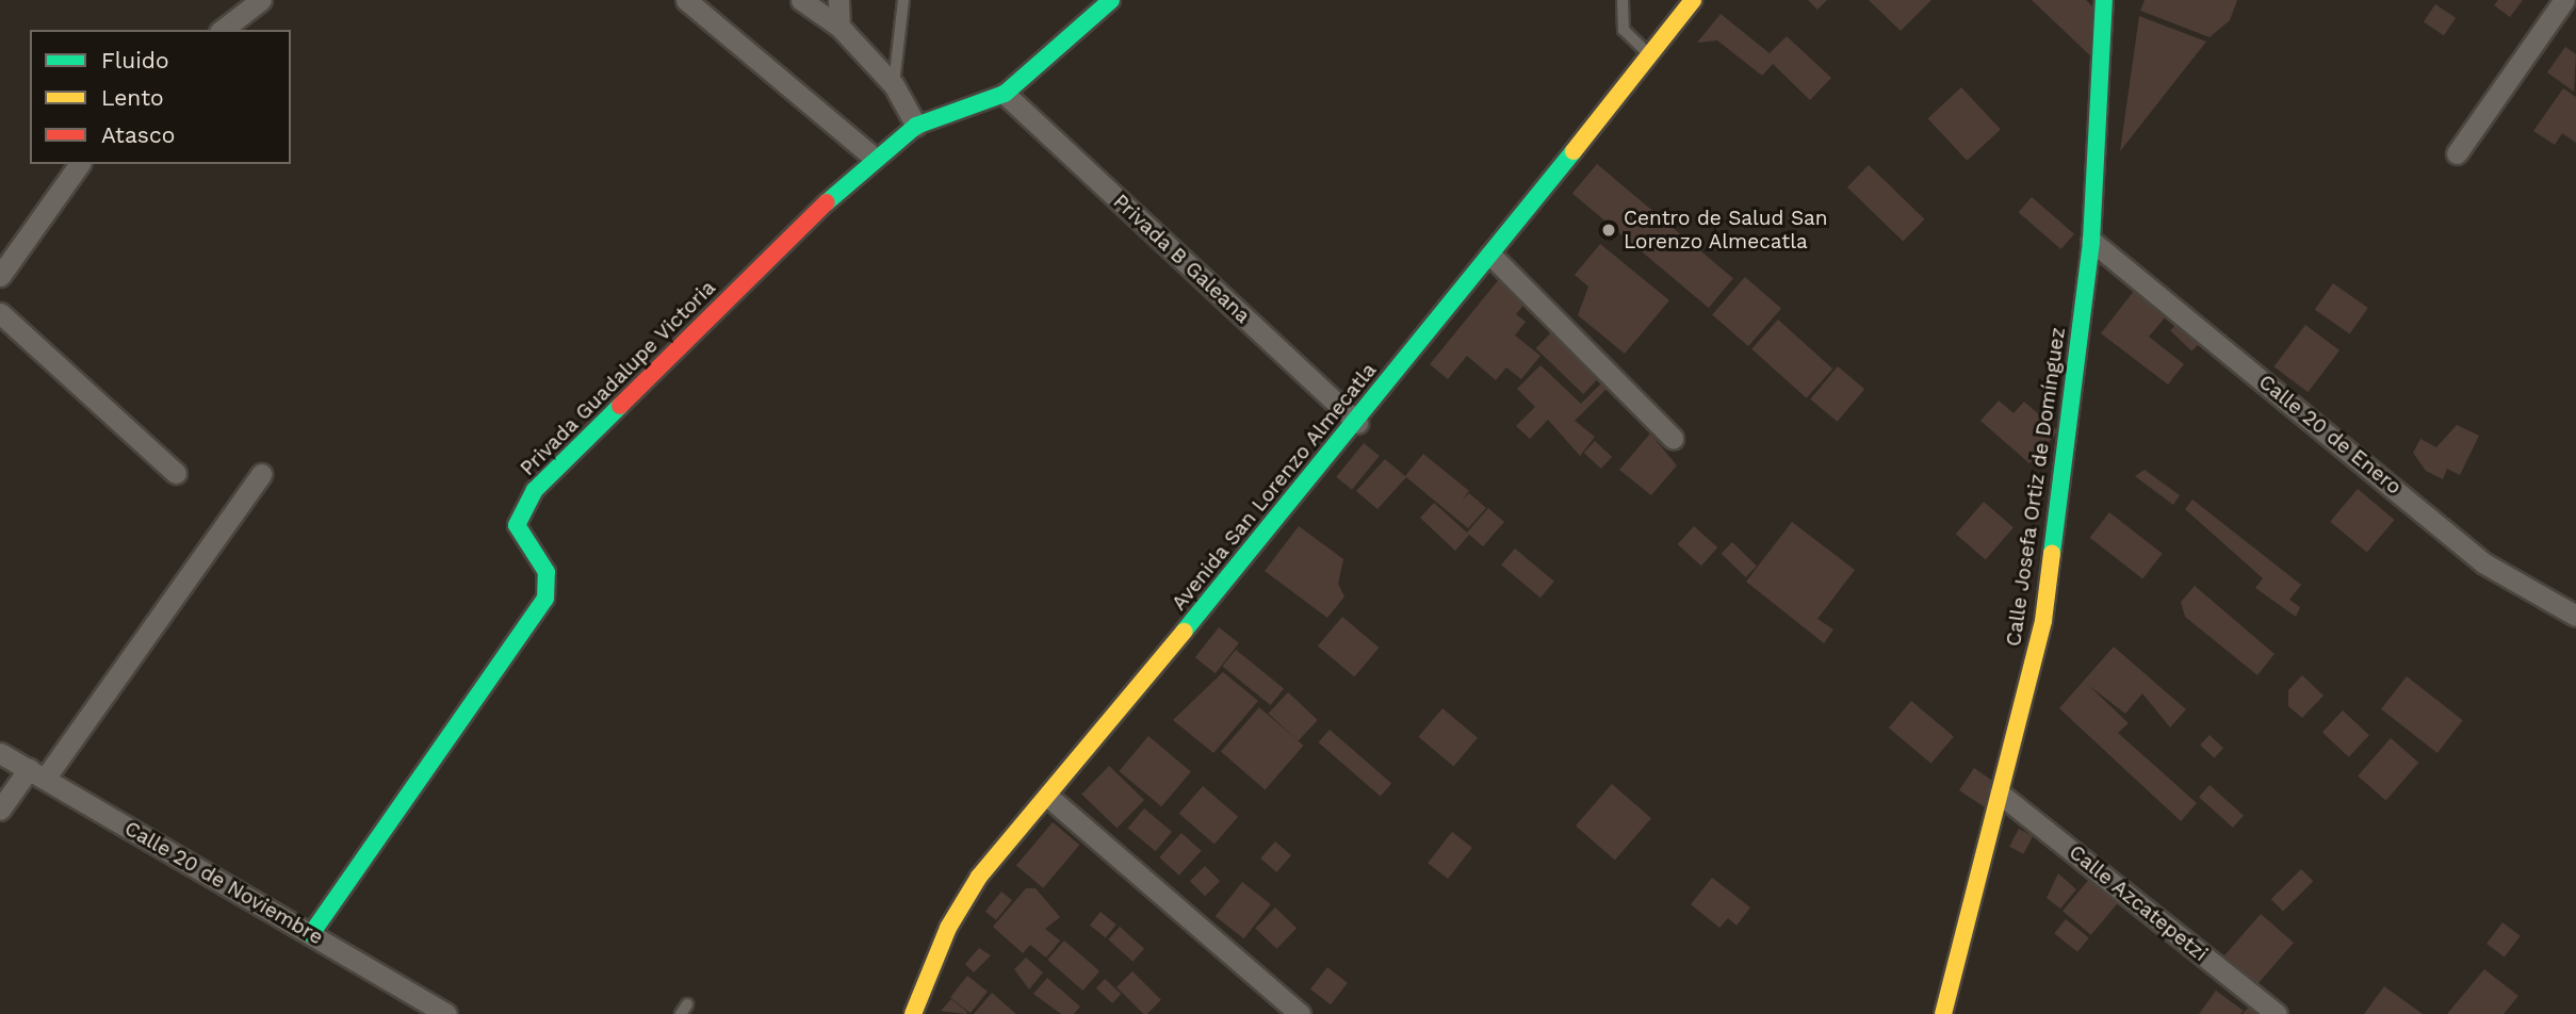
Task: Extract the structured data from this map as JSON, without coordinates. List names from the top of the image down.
{
  "streets": {
    "street": [
      "Privada B Galeana",
      "Privada Guadalupe Victoria",
      "Calle 20 de Enero",
      "Avenida San Lorenzo Almecatla",
      "Calle Josefa Ortiz de Domínguez",
      "Calle 20 de Noviembre",
      "Calle Azcatepetzi"
    ]
  },
  "crossings": [
    ["Privada B Galeana", "Privada Guadalupe Victoria"],
    ["Privada B Galeana", "Avenida San Lorenzo Almecatla"],
    ["Privada Guadalupe Victoria", "Calle 20 de Noviembre"],
    ["Calle 20 de Enero", "Calle Josefa Ortiz de Domínguez"],
    ["Calle Josefa Ortiz de Domínguez", "Calle Azcatepetzi"]
  ],
  "places": ["Centro de Salud San Lorenzo Almecatla"],
  "legend": ["Fluido", "Lento", "Atasco"]
}
